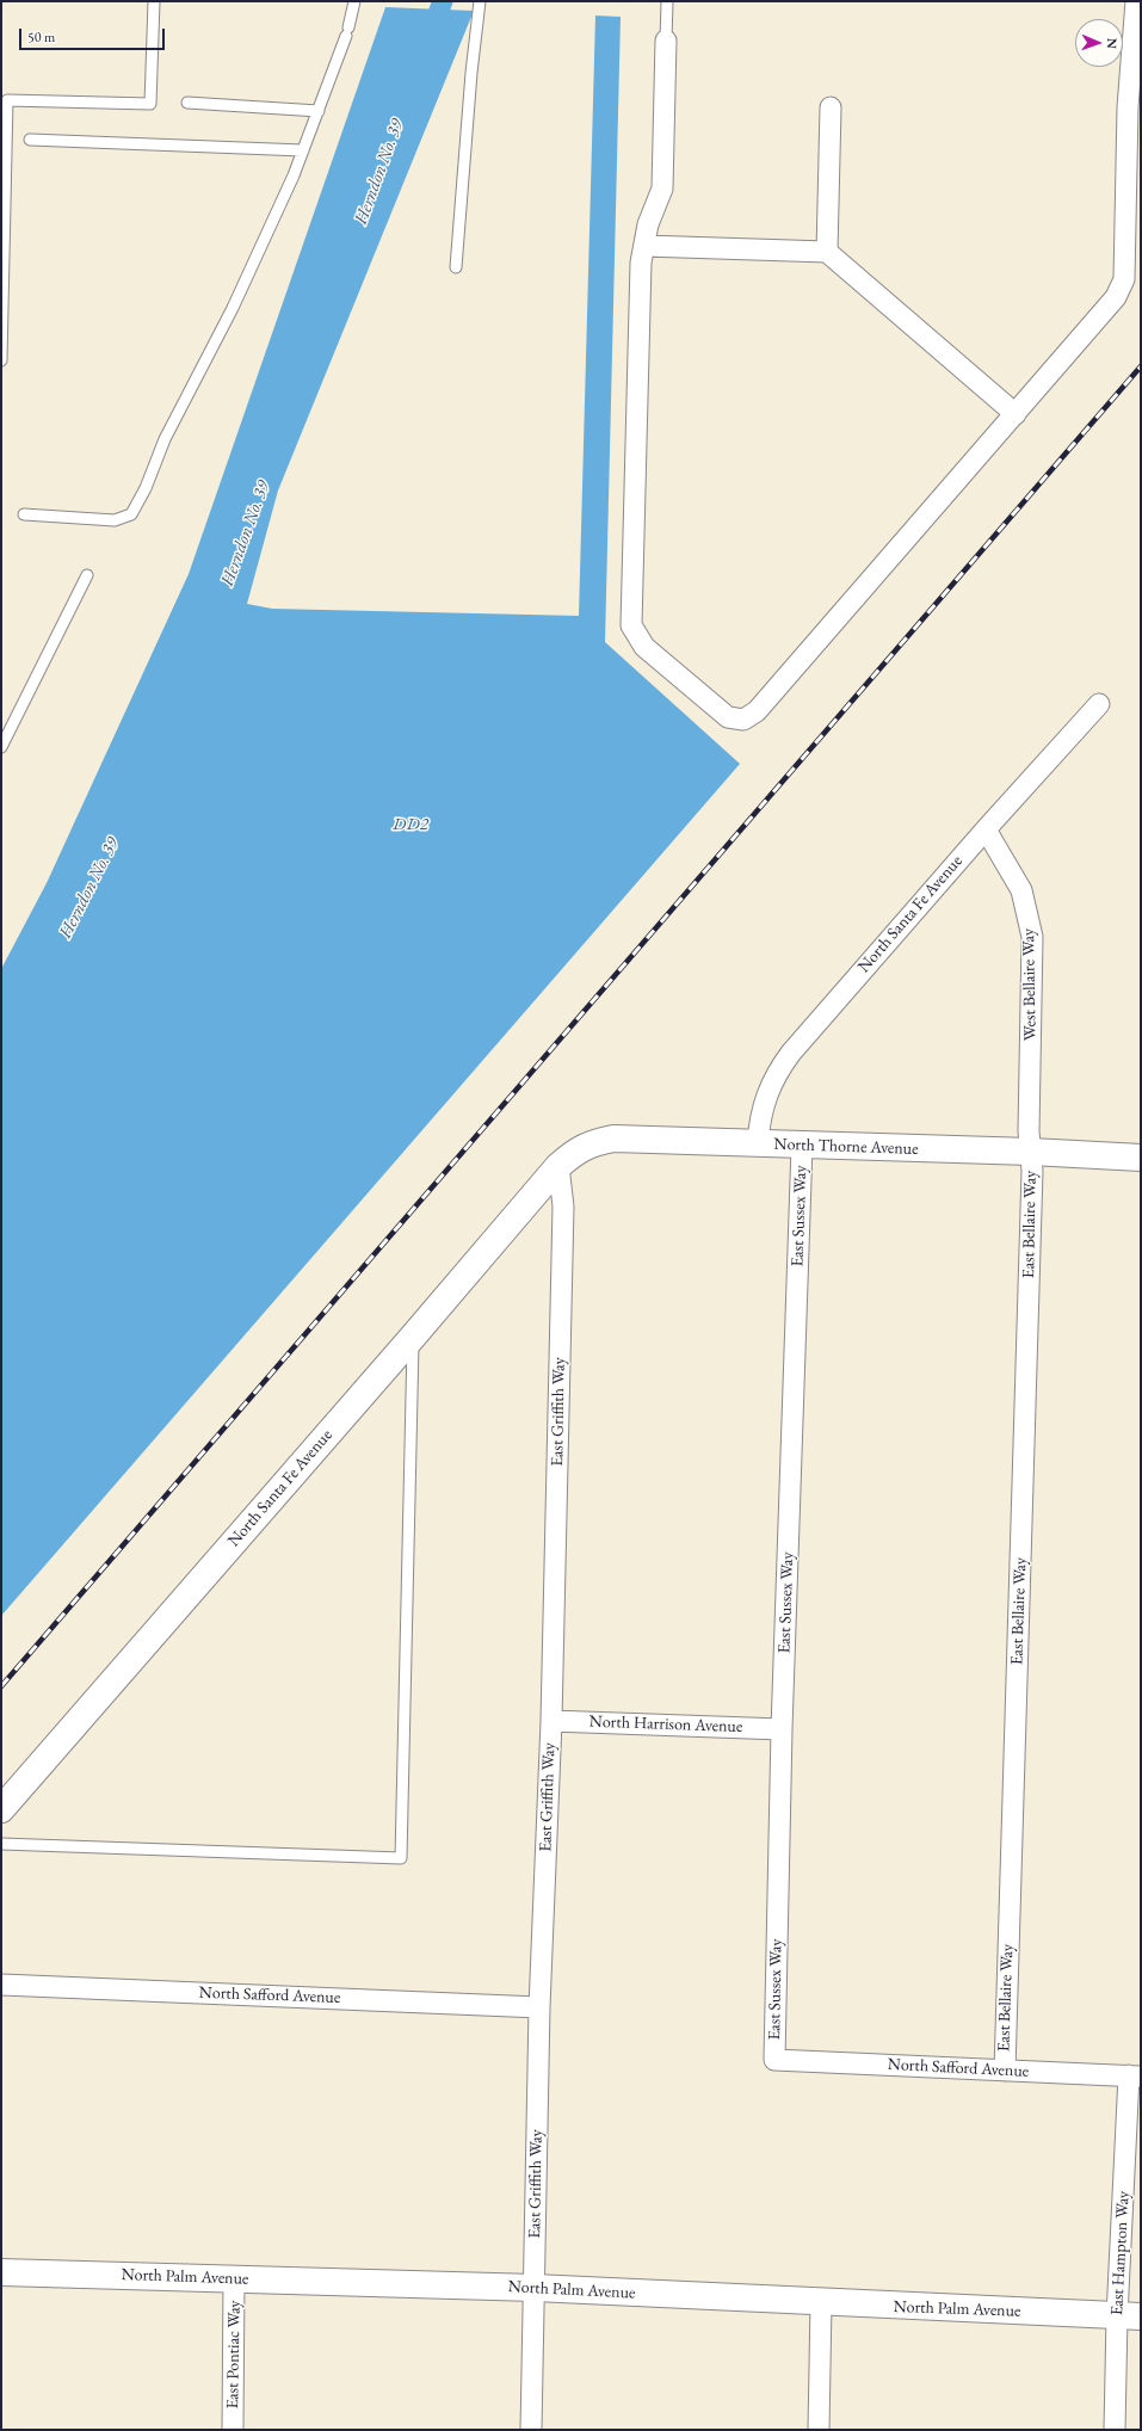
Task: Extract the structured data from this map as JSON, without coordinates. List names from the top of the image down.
{
  "streets": {
    "street": [
      "North Santa Fe Avenue",
      "West Bellaire Way",
      "North Thorne Avenue",
      "East Sussex Way",
      "East Bellaire Way",
      "East Griffith Way",
      "North Harrison Avenue",
      "North Safford Avenue",
      "East Hampton Way",
      "North Palm Avenue",
      "East Pontiac Way"
    ]
  },
  "crossings": [
    ["North Santa Fe Avenue", "West Bellaire Way"],
    ["North Santa Fe Avenue", "North Thorne Avenue"],
    ["North Santa Fe Avenue", "East Griffith Way"],
    ["West Bellaire Way", "North Thorne Avenue"],
    ["West Bellaire Way", "East Bellaire Way"],
    ["North Thorne Avenue", "East Sussex Way"],
    ["North Thorne Avenue", "East Bellaire Way"],
    ["North Thorne Avenue", "East Griffith Way"],
    ["East Sussex Way", "North Harrison Avenue"],
    ["East Sussex Way", "North Safford Avenue"],
    ["East Bellaire Way", "North Safford Avenue"],
    ["East Griffith Way", "North Harrison Avenue"],
    ["East Griffith Way", "North Safford Avenue"],
    ["East Griffith Way", "North Palm Avenue"],
    ["North Safford Avenue", "East Hampton Way"],
    ["East Hampton Way", "North Palm Avenue"],
    ["North Palm Avenue", "East Pontiac Way"]
  ],
  "water": ["Herndon No. 39", "DD2"],
  "scale_bar": "50 m",
  "north": "right"
}
